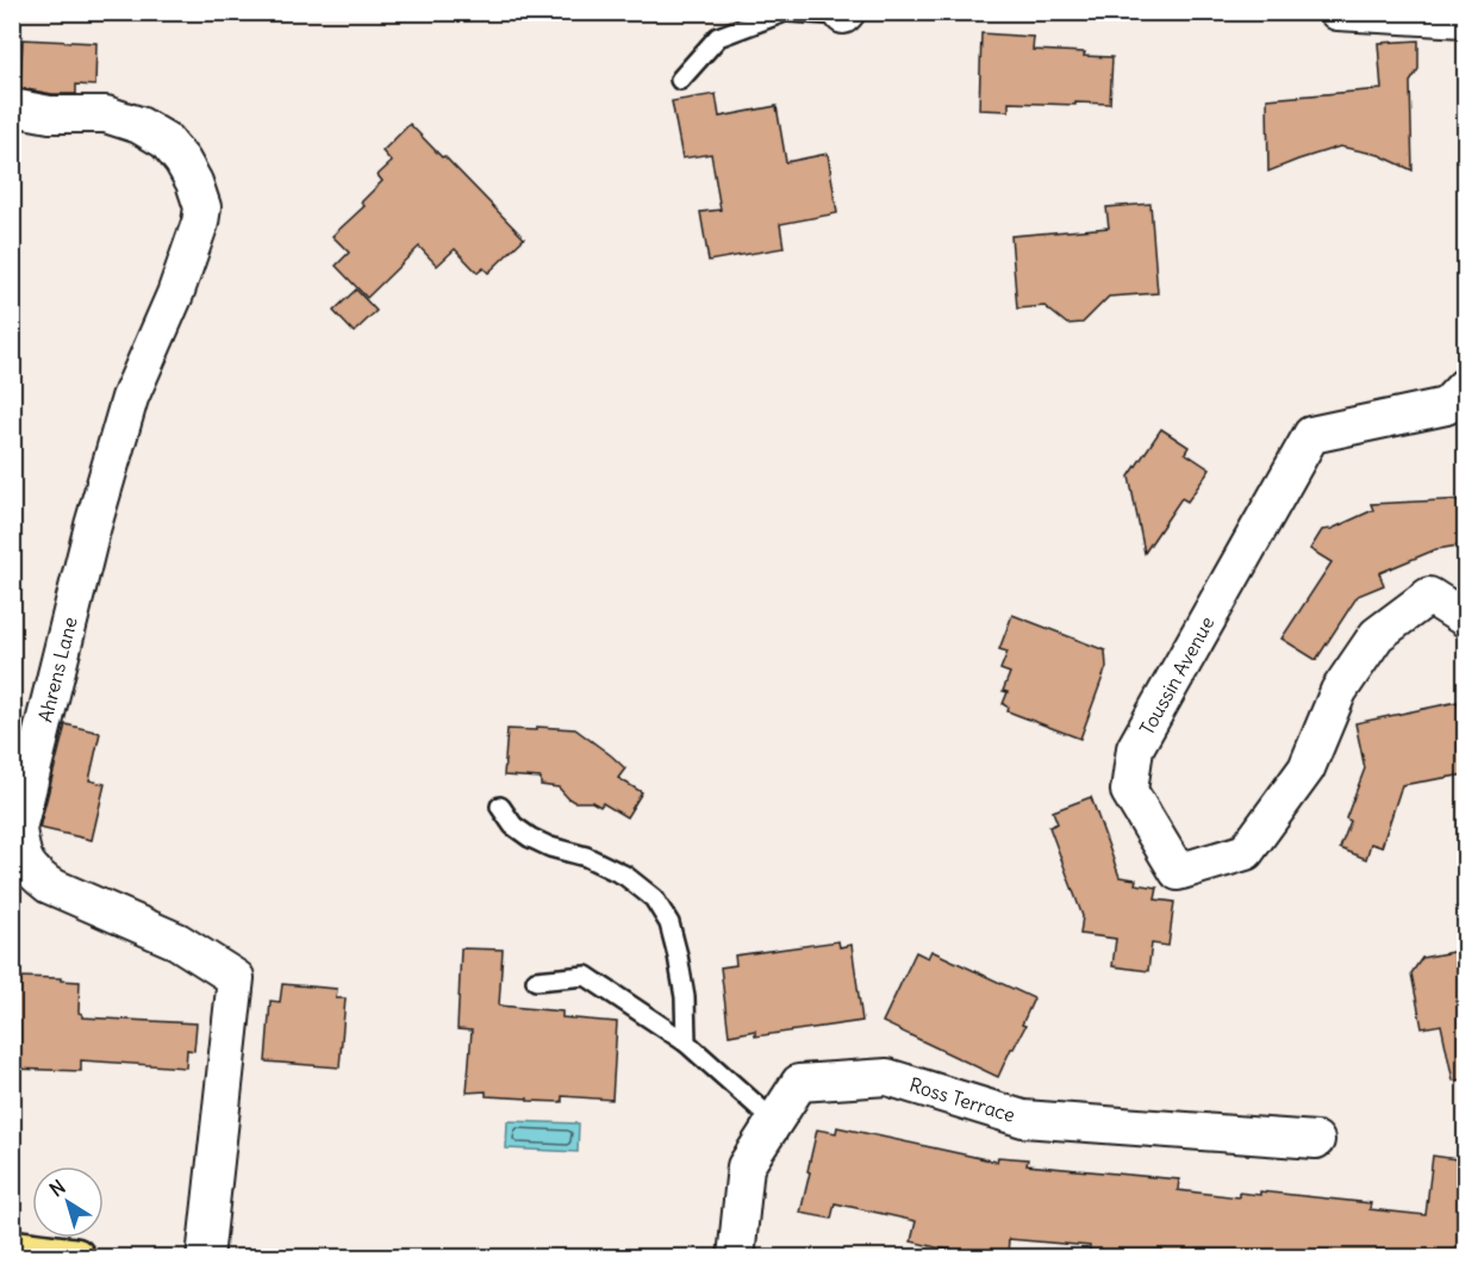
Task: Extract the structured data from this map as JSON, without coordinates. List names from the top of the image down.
{
  "streets": {
    "street": ["Ahrens Lane", "Toussin Avenue", "Ross Terrace"]
  },
  "north": "top left"
}
